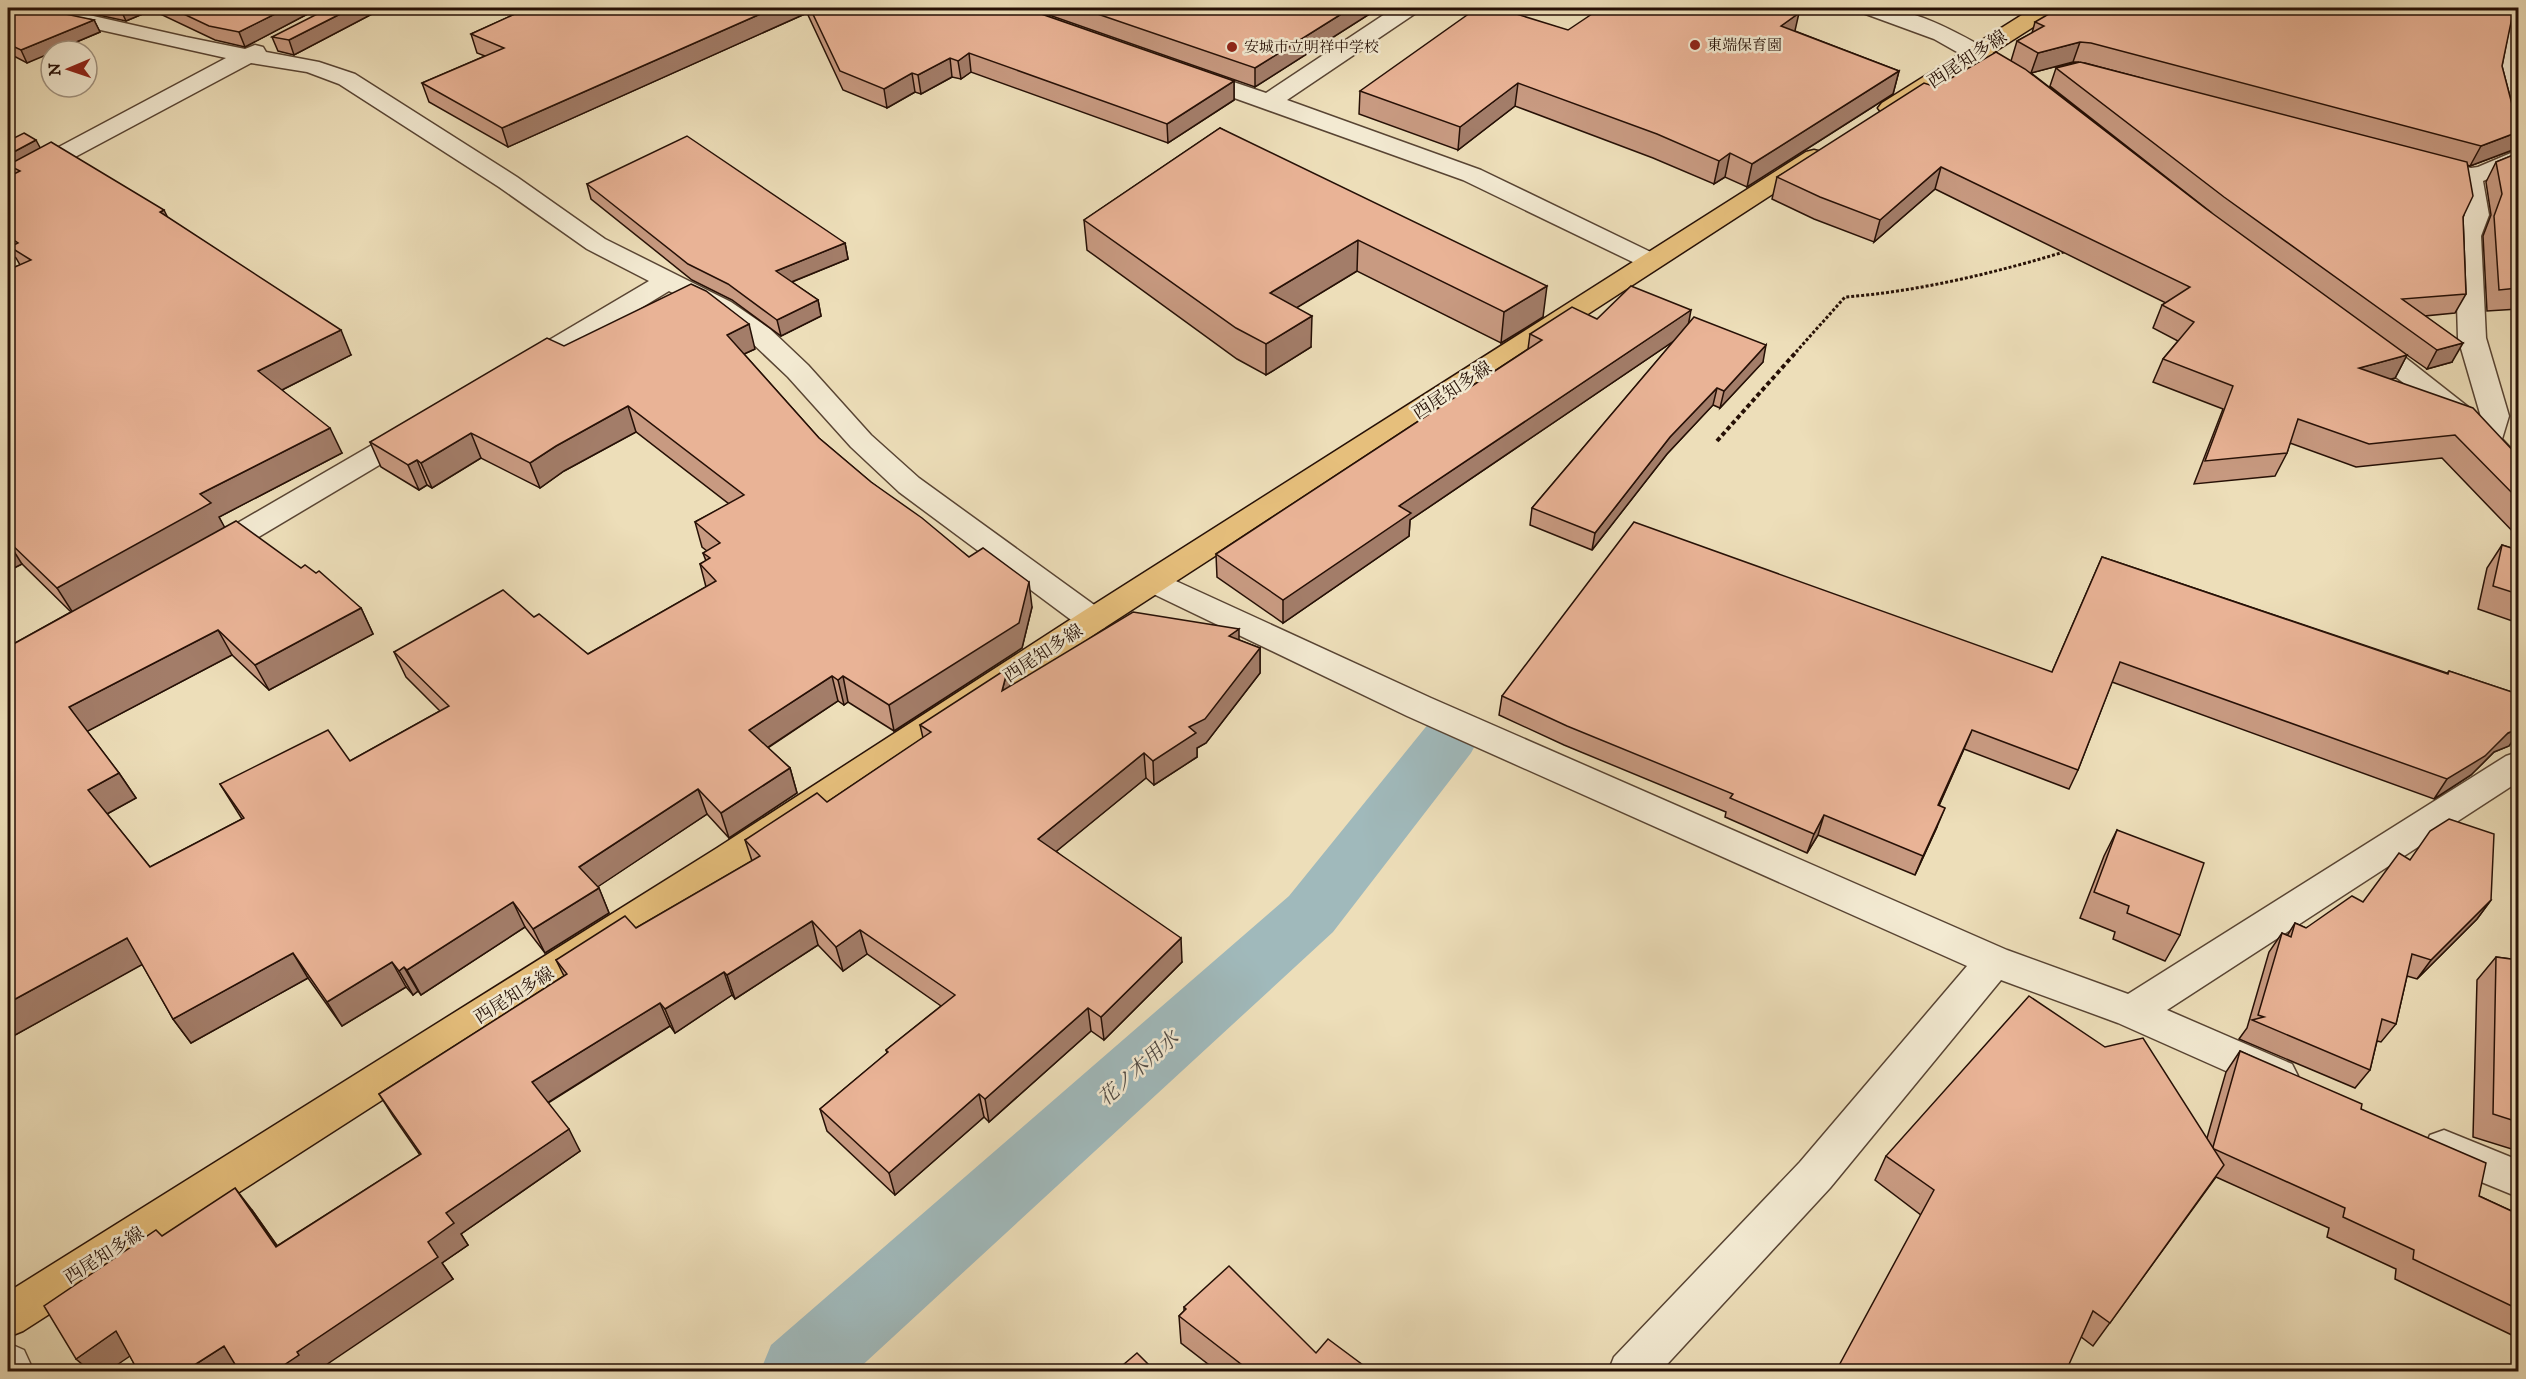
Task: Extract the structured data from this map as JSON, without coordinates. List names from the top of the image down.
{
  "streets": {
    "main road": ["西尾知多線"]
  },
  "water": ["花ノ木用水"],
  "places": ["東端保育園", "安城市立明祥中学校"],
  "north": "left"
}
